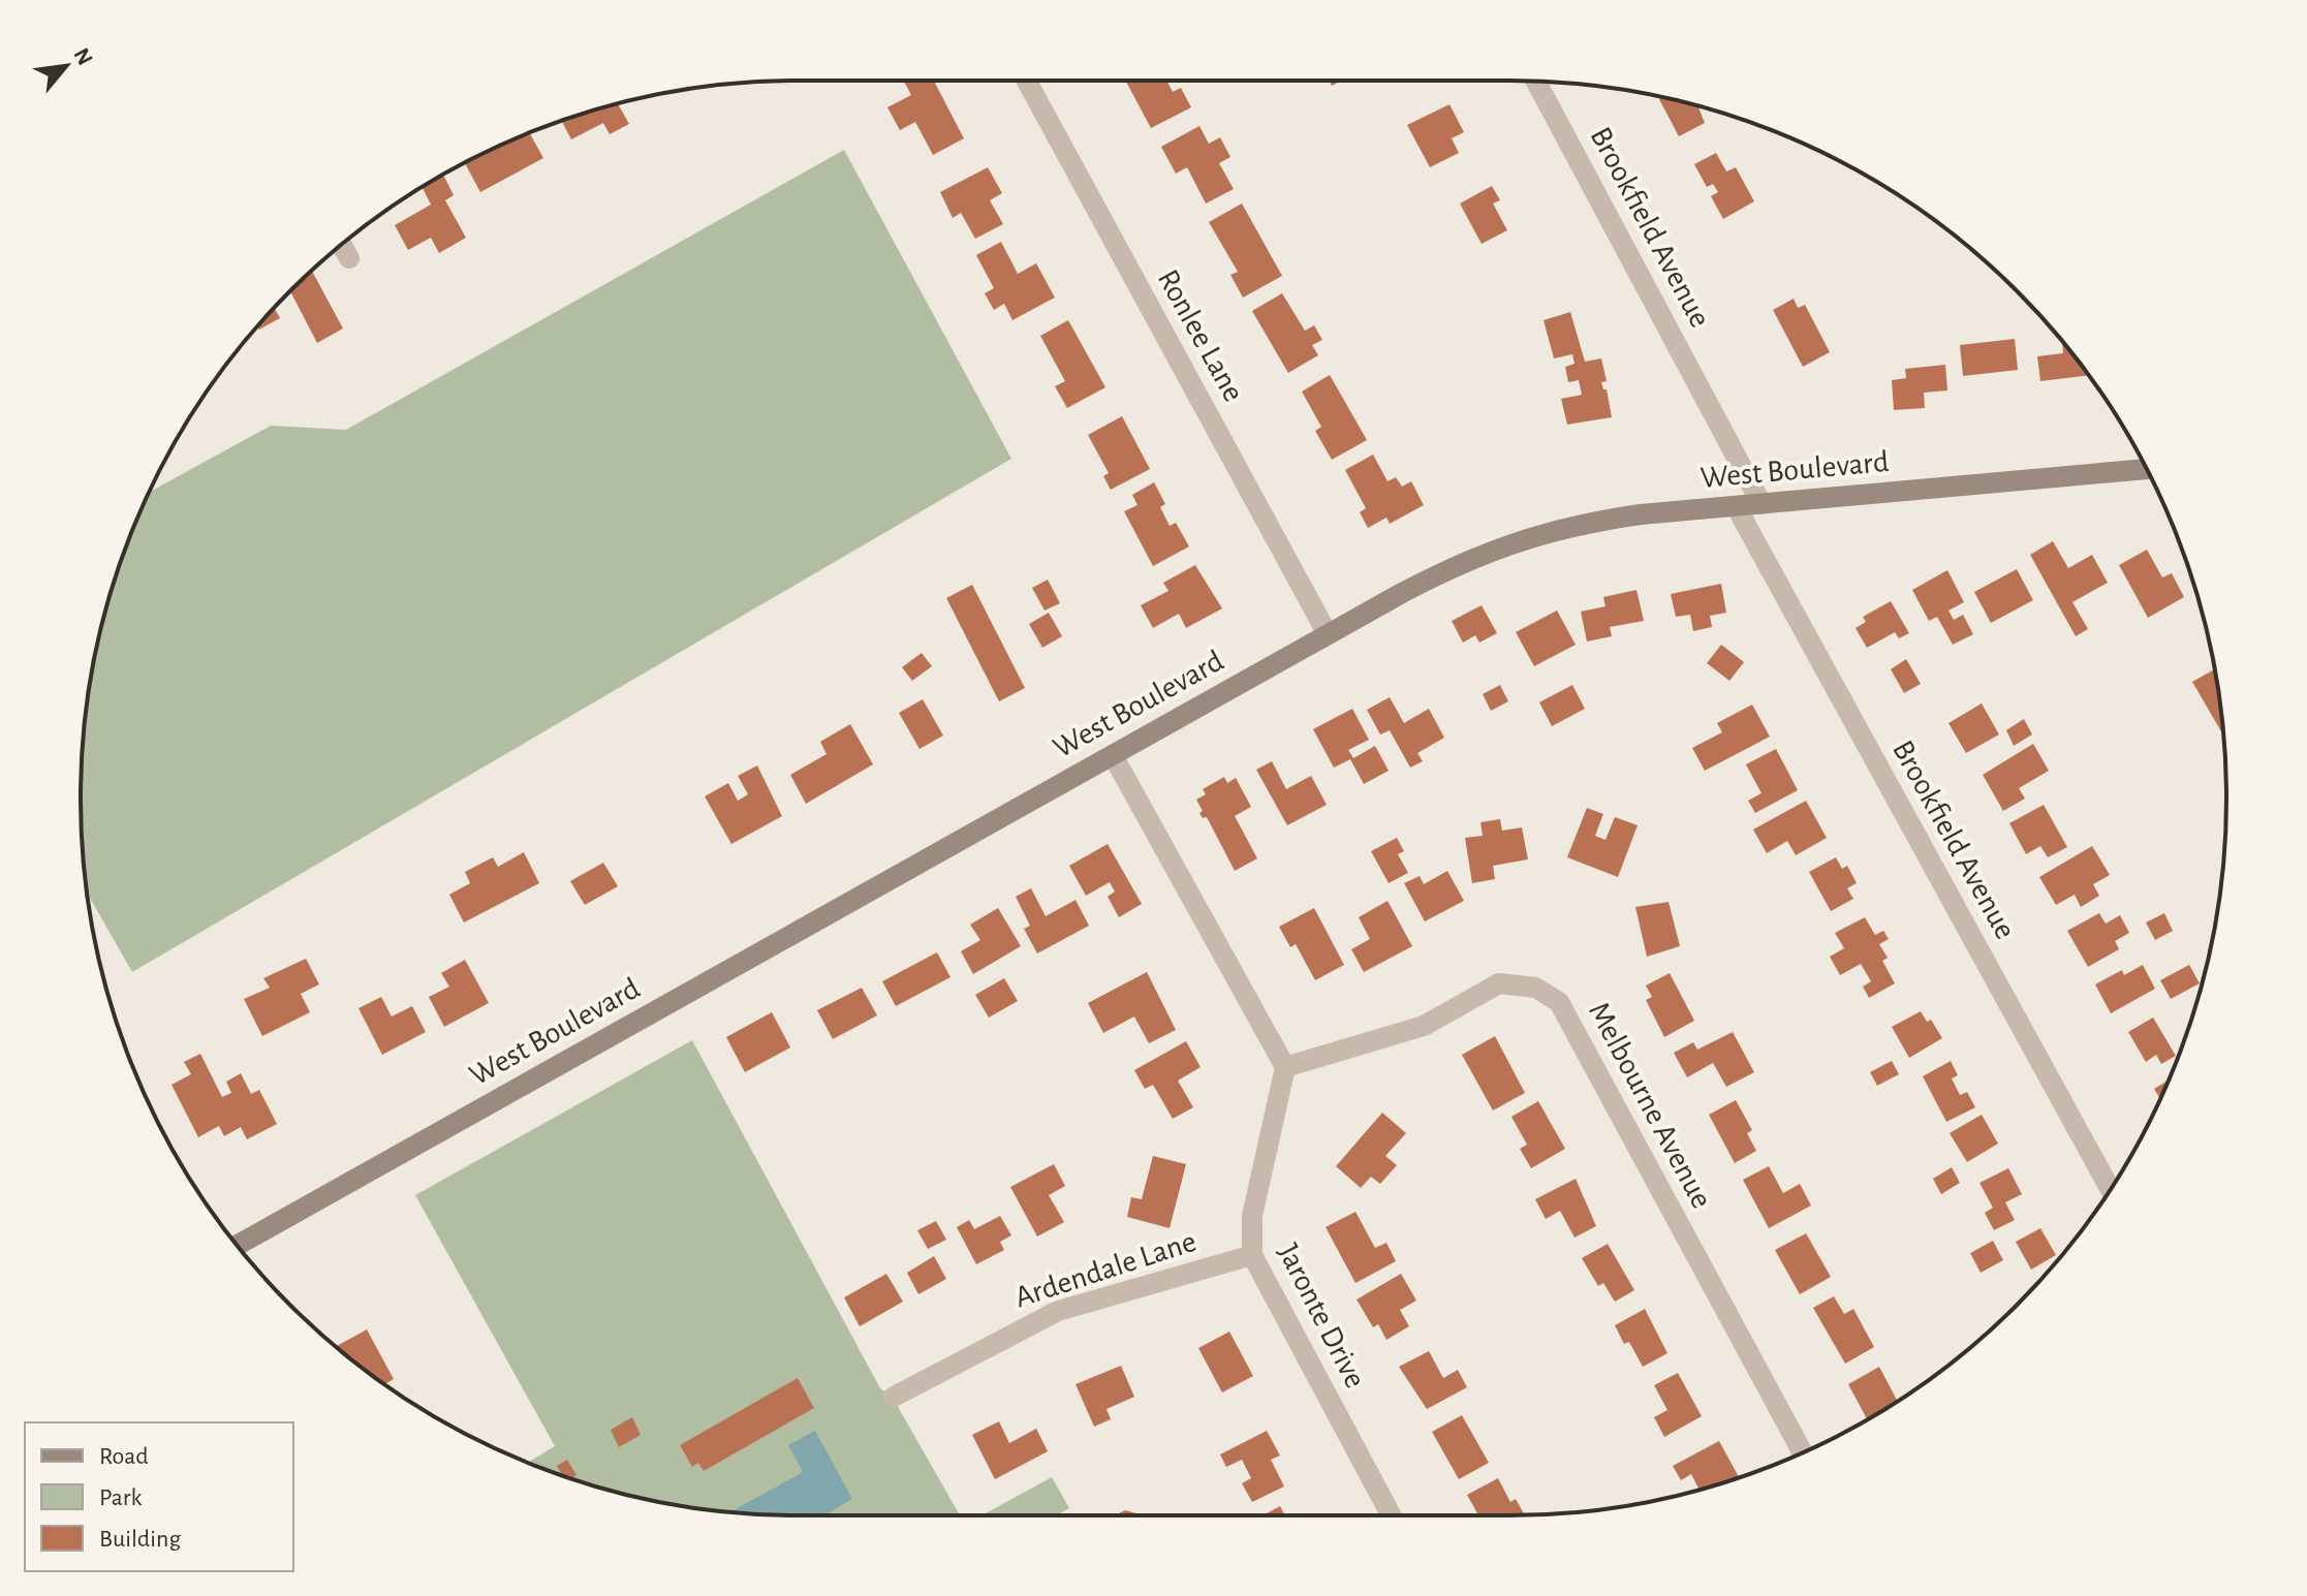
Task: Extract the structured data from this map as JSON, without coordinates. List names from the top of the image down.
{
  "streets": {
    "street": [
      "Brookfield Avenue",
      "Ronlee Lane",
      "West Boulevard",
      "Melbourne Avenue",
      "Ardendale Lane",
      "Jaronte Drive"
    ]
  },
  "crossings": [
    ["Brookfield Avenue", "West Boulevard"],
    ["Ronlee Lane", "West Boulevard"],
    ["Melbourne Avenue", "Jaronte Drive"],
    ["Ardendale Lane", "Jaronte Drive"]
  ],
  "legend": ["Road", "Park", "Building"],
  "north": "top right"
}
